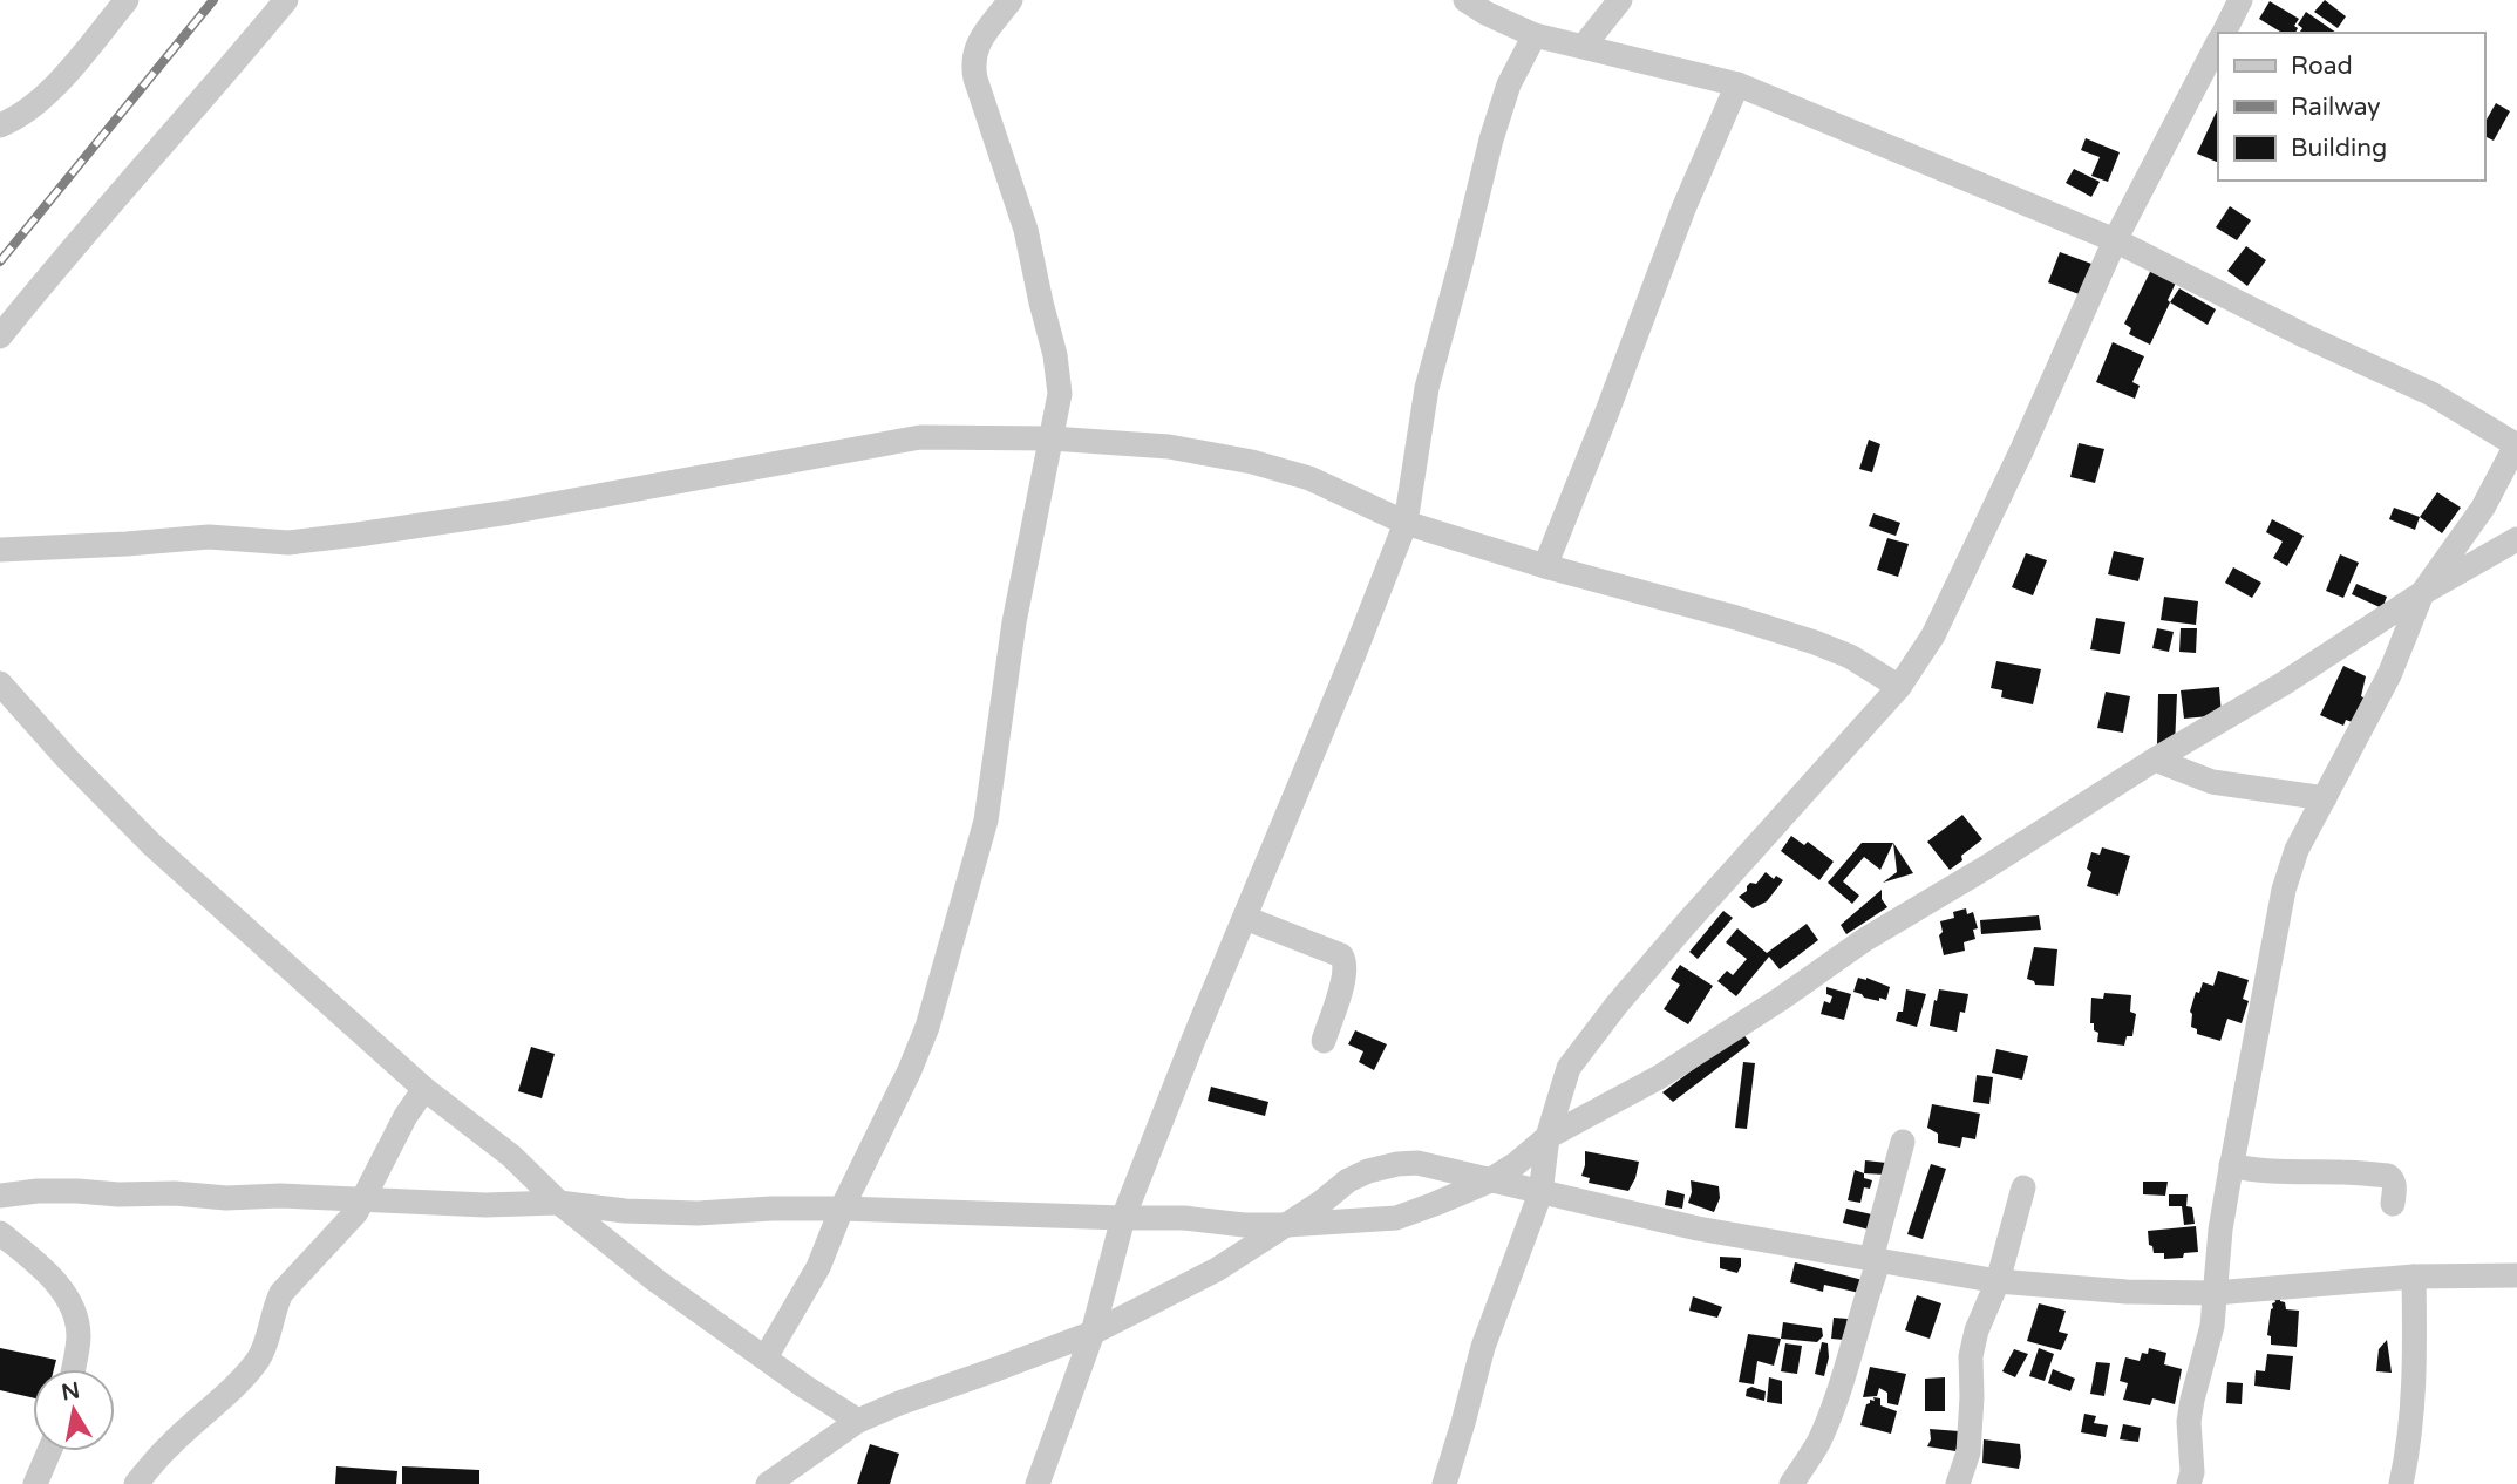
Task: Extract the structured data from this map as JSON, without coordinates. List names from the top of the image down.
{
  "legend": ["Road", "Railway", "Building"],
  "north": "top"
}
